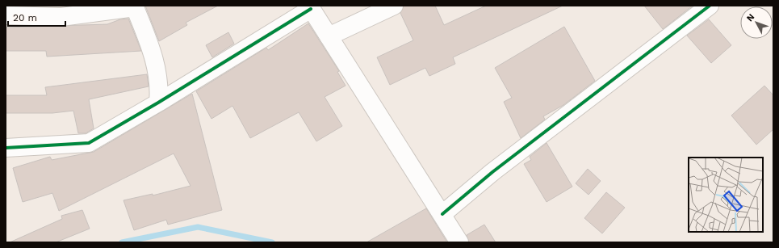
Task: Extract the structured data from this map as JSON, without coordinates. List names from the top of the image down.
{
  "scale_bar": "20 m",
  "north": "top left"
}
